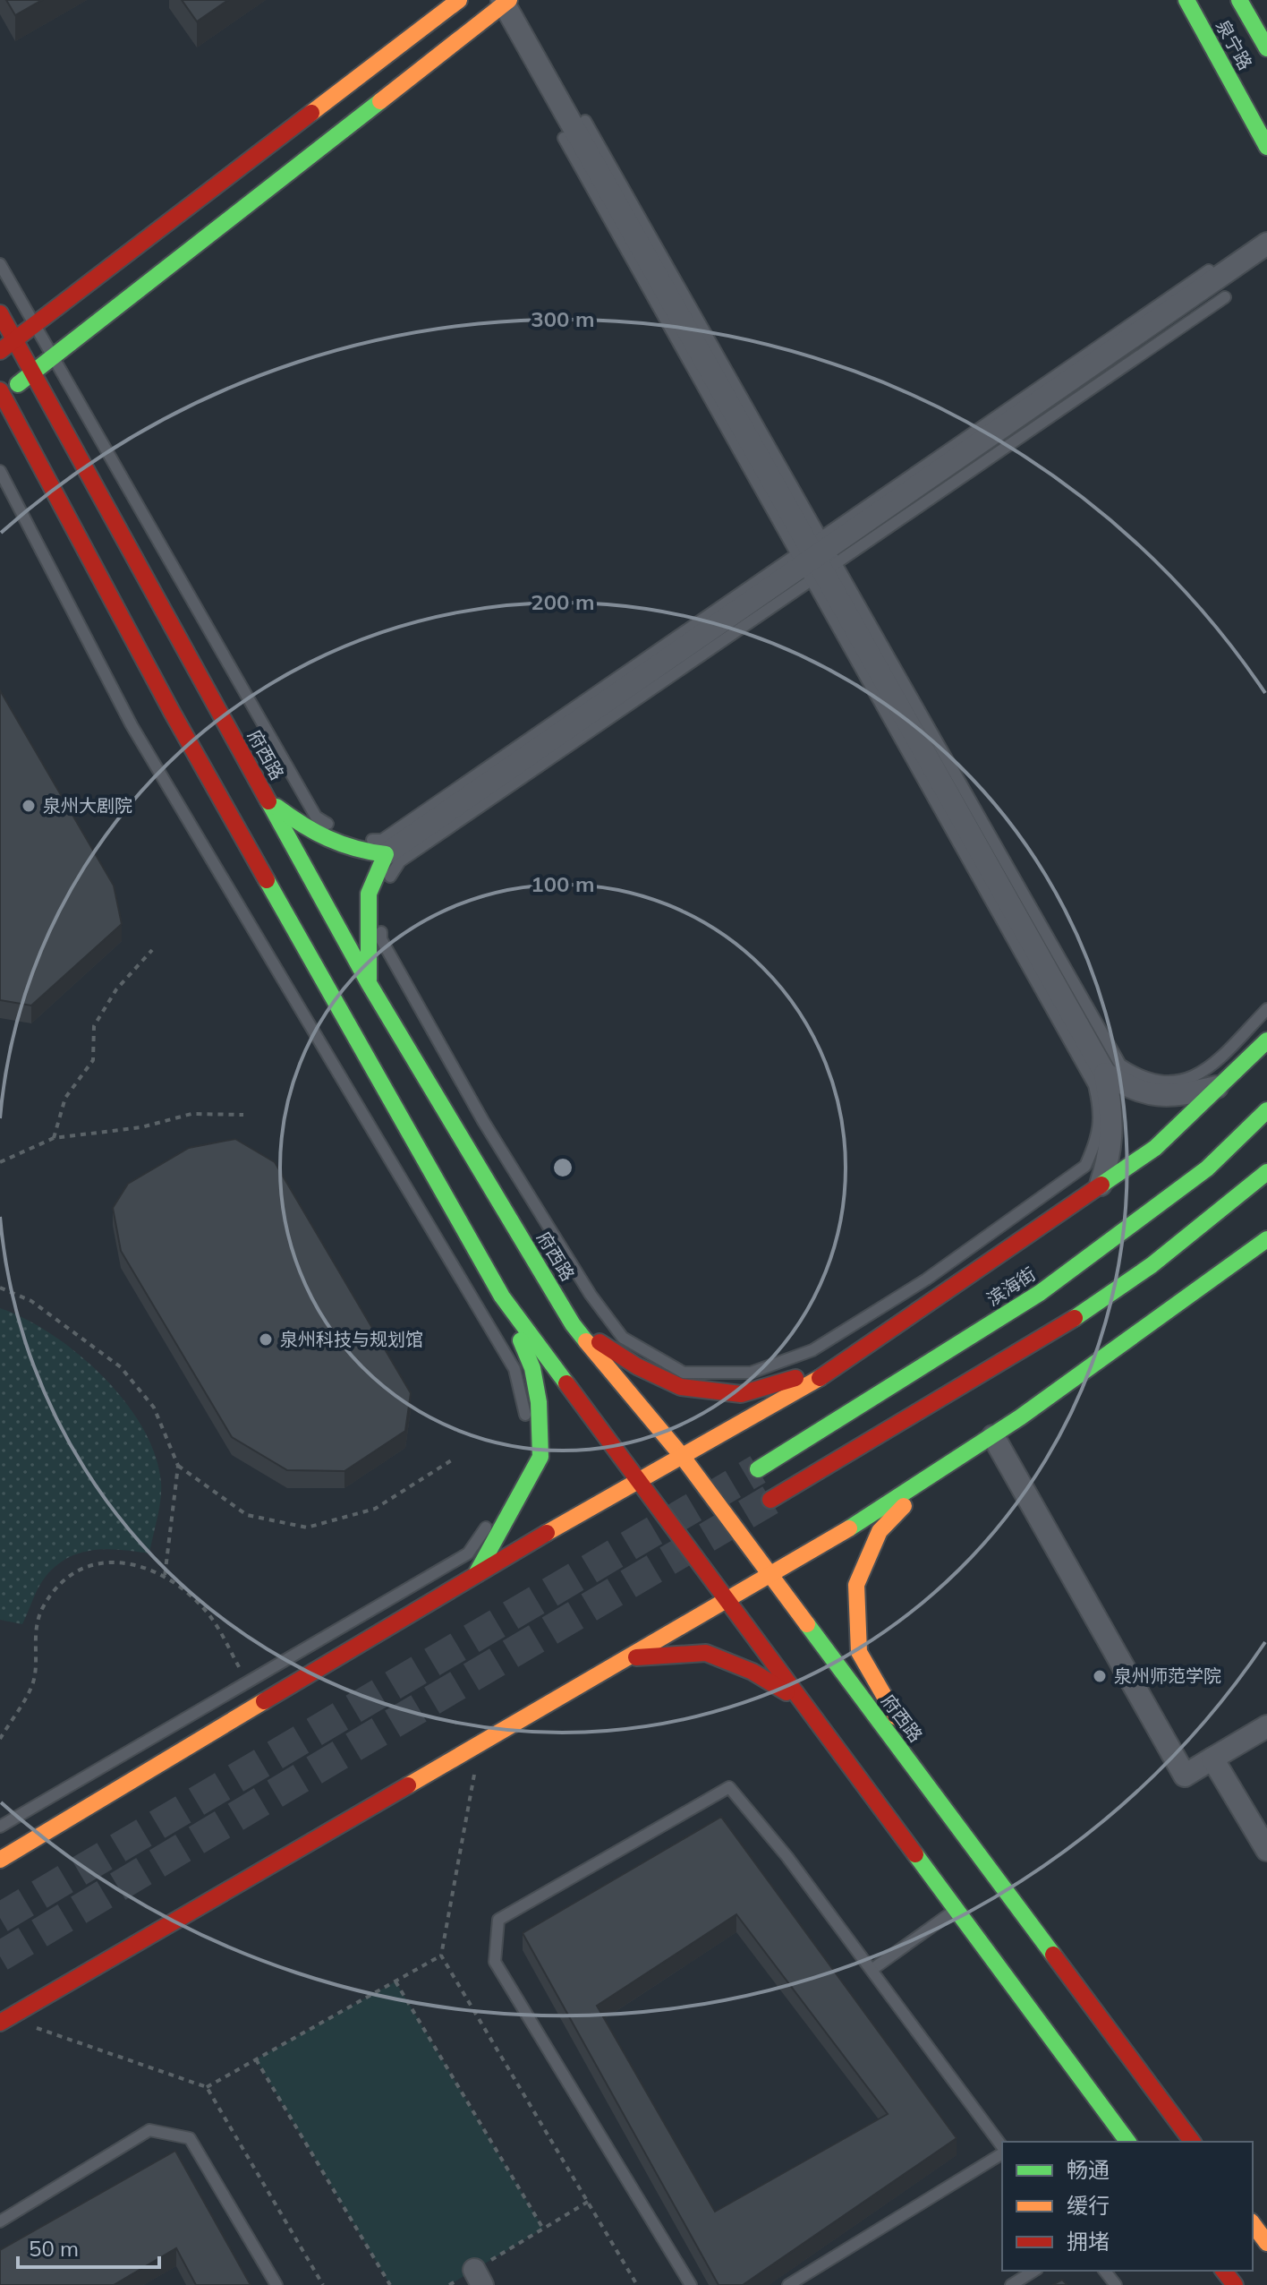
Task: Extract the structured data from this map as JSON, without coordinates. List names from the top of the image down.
{
  "streets": {
    "street": ["泉宁路", "府西路", "滨海街"]
  },
  "places": ["泉州大剧院", "泉州科技与规划馆", "泉州师范学院"],
  "legend": ["畅通", "缓行", "拥堵"],
  "scale_bar": "50 m",
  "rings": ["300 m", "200 m", "100 m"]
}
